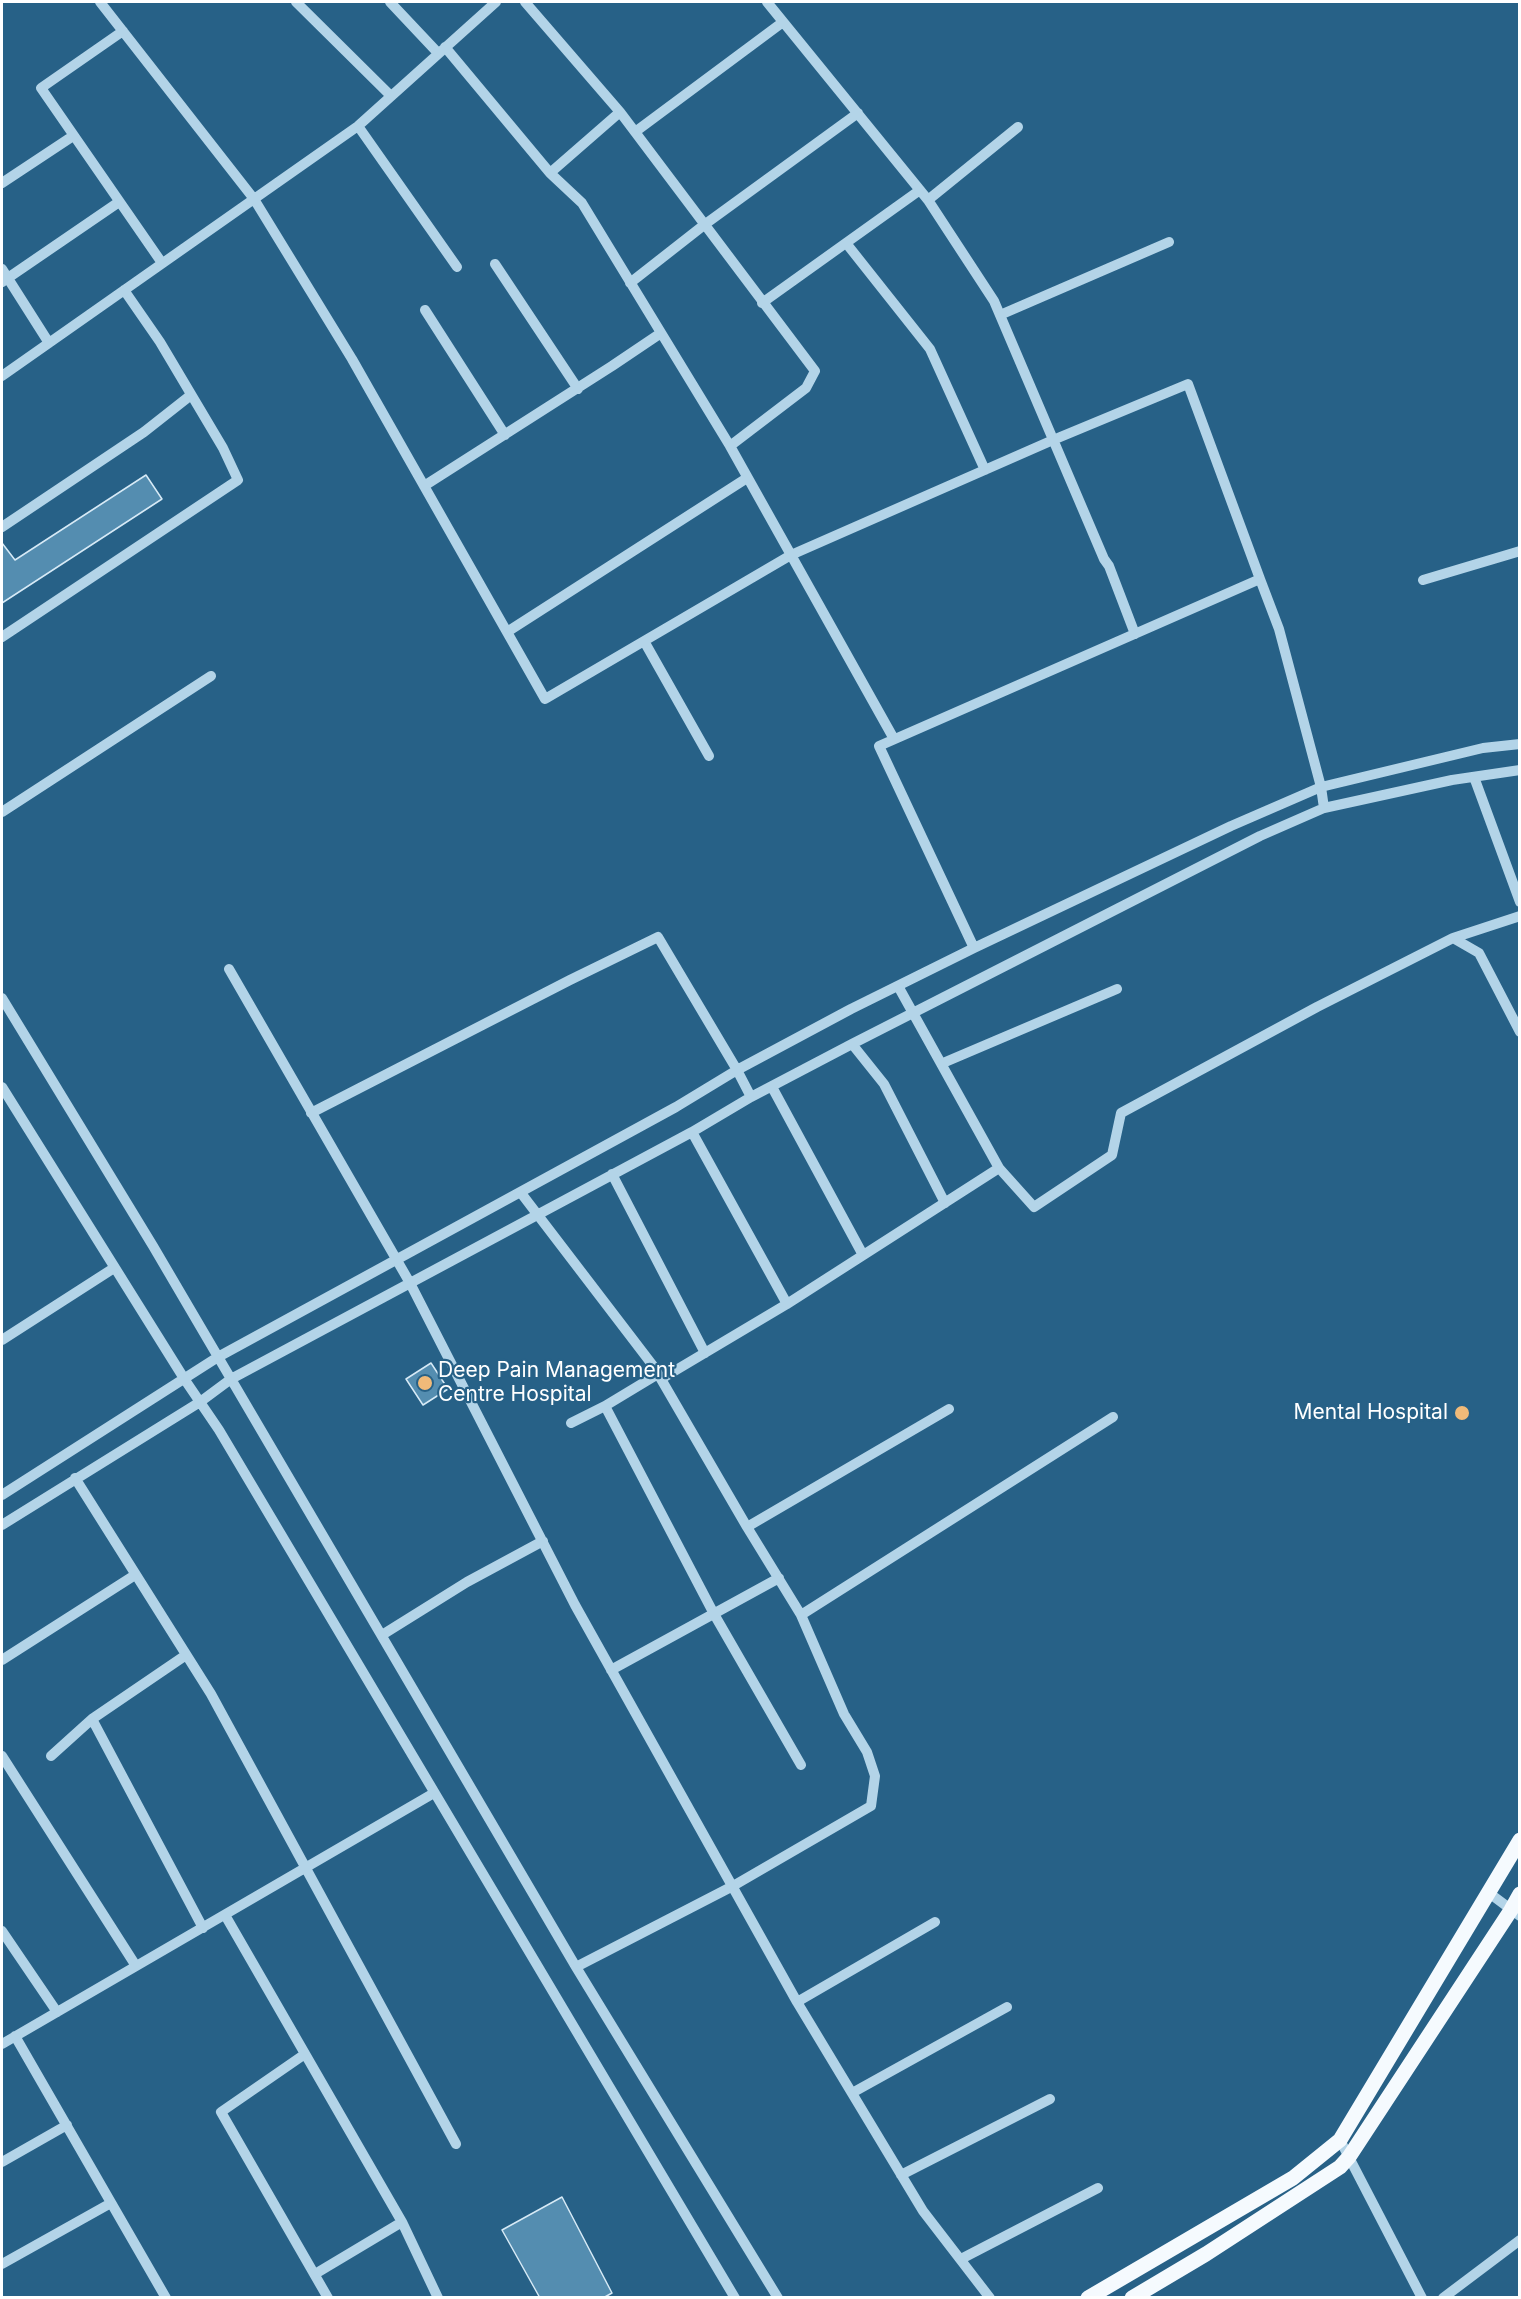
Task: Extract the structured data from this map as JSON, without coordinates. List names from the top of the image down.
{
  "places": ["Deep Pain Management Centre Hospital", "Mental Hospital"]
}
